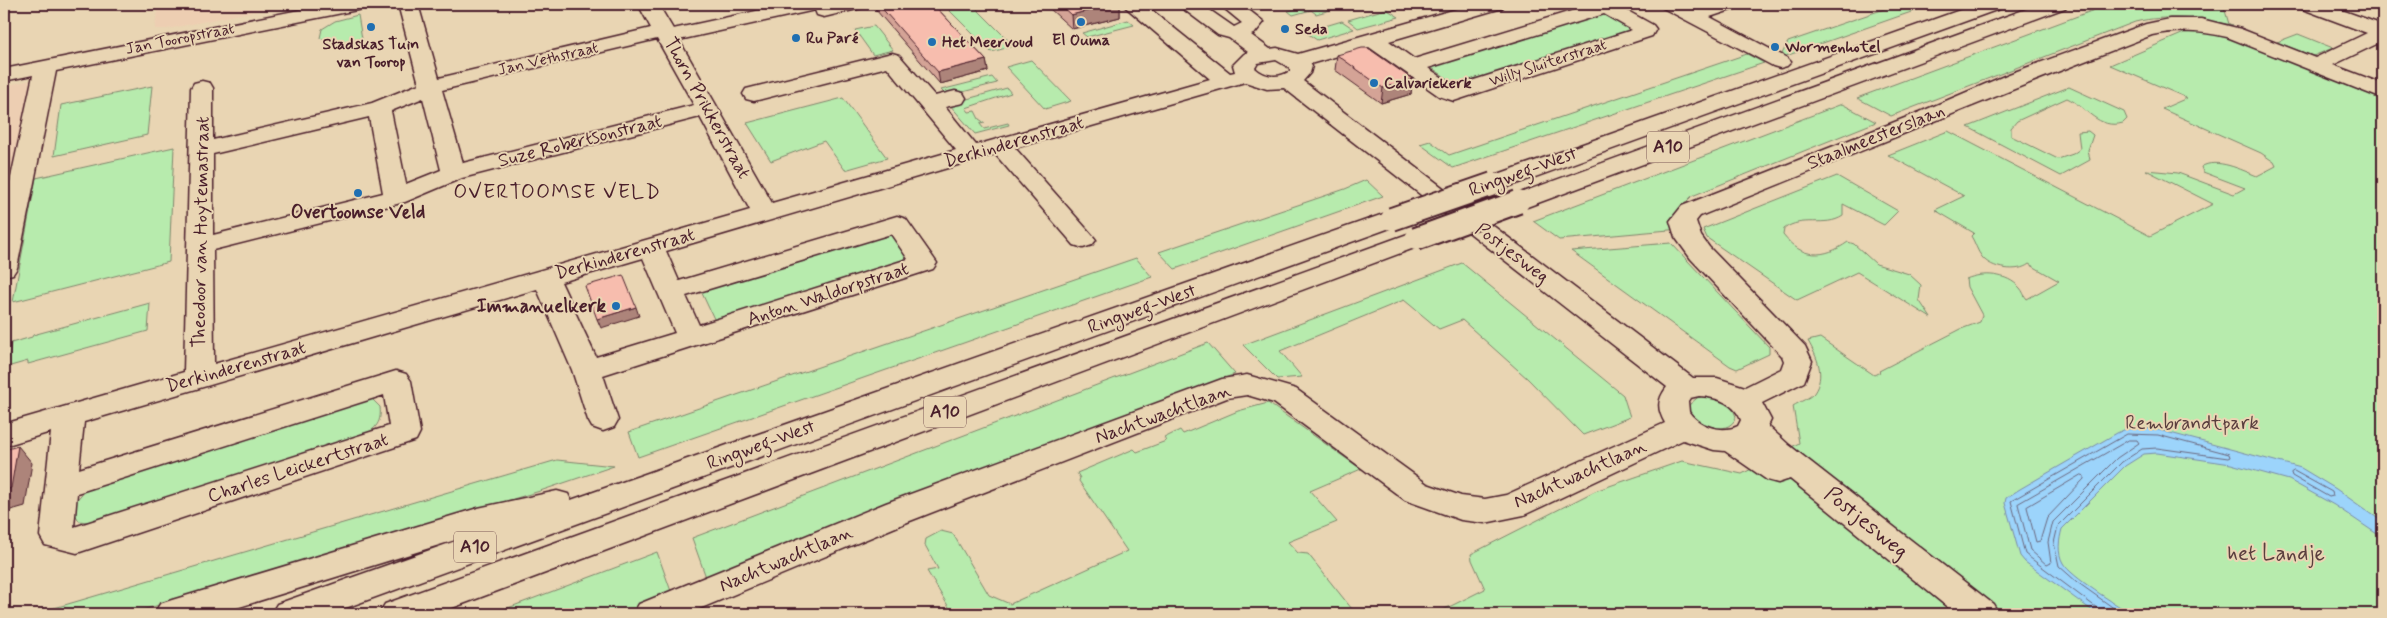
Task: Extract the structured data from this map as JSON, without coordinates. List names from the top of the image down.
{
  "streets": {
    "main road": [
      "Jan Tooropstraat",
      "Jan Vethstraat",
      "Willy Sluiterstraat",
      "Thorn Prikkerstraat",
      "Staalmeesterslaan",
      "Suze Robertsonstraat",
      "Derkinderenstraat",
      "A10",
      "Ringweg-West",
      "Theodoor van Hoytemastraat",
      "Postjesweg",
      "Anton Waldorpstraat",
      "Nachtwachtlaan",
      "Charles Leickertstraat"
    ]
  },
  "crossings": [
    ["Jan Vethstraat", "Thorn Prikkerstraat"],
    ["Thorn Prikkerstraat", "Suze Robertsonstraat"],
    ["Thorn Prikkerstraat", "Derkinderenstraat"],
    ["Staalmeesterslaan", "Postjesweg"],
    ["Staalmeesterslaan", "Nachtwachtlaan"],
    ["Derkinderenstraat", "Theodoor van Hoytemastraat"],
    ["Derkinderenstraat", "Charles Leickertstraat"],
    ["A10", "Ringweg-West"],
    ["Postjesweg", "Nachtwachtlaan"]
  ],
  "districts": ["OVERTOOMSE VELD"],
  "parks": ["Rembrandtpark", "het Landje"],
  "places": [
    "El Ouma",
    "Stadskas Tuin van Toorop",
    "Seda",
    "Ru Paré",
    "Het Meervoud",
    "Wormenhotel",
    "Calvariekerk",
    "Overtoomse Veld",
    "Immanuelkerk"
  ]
}
